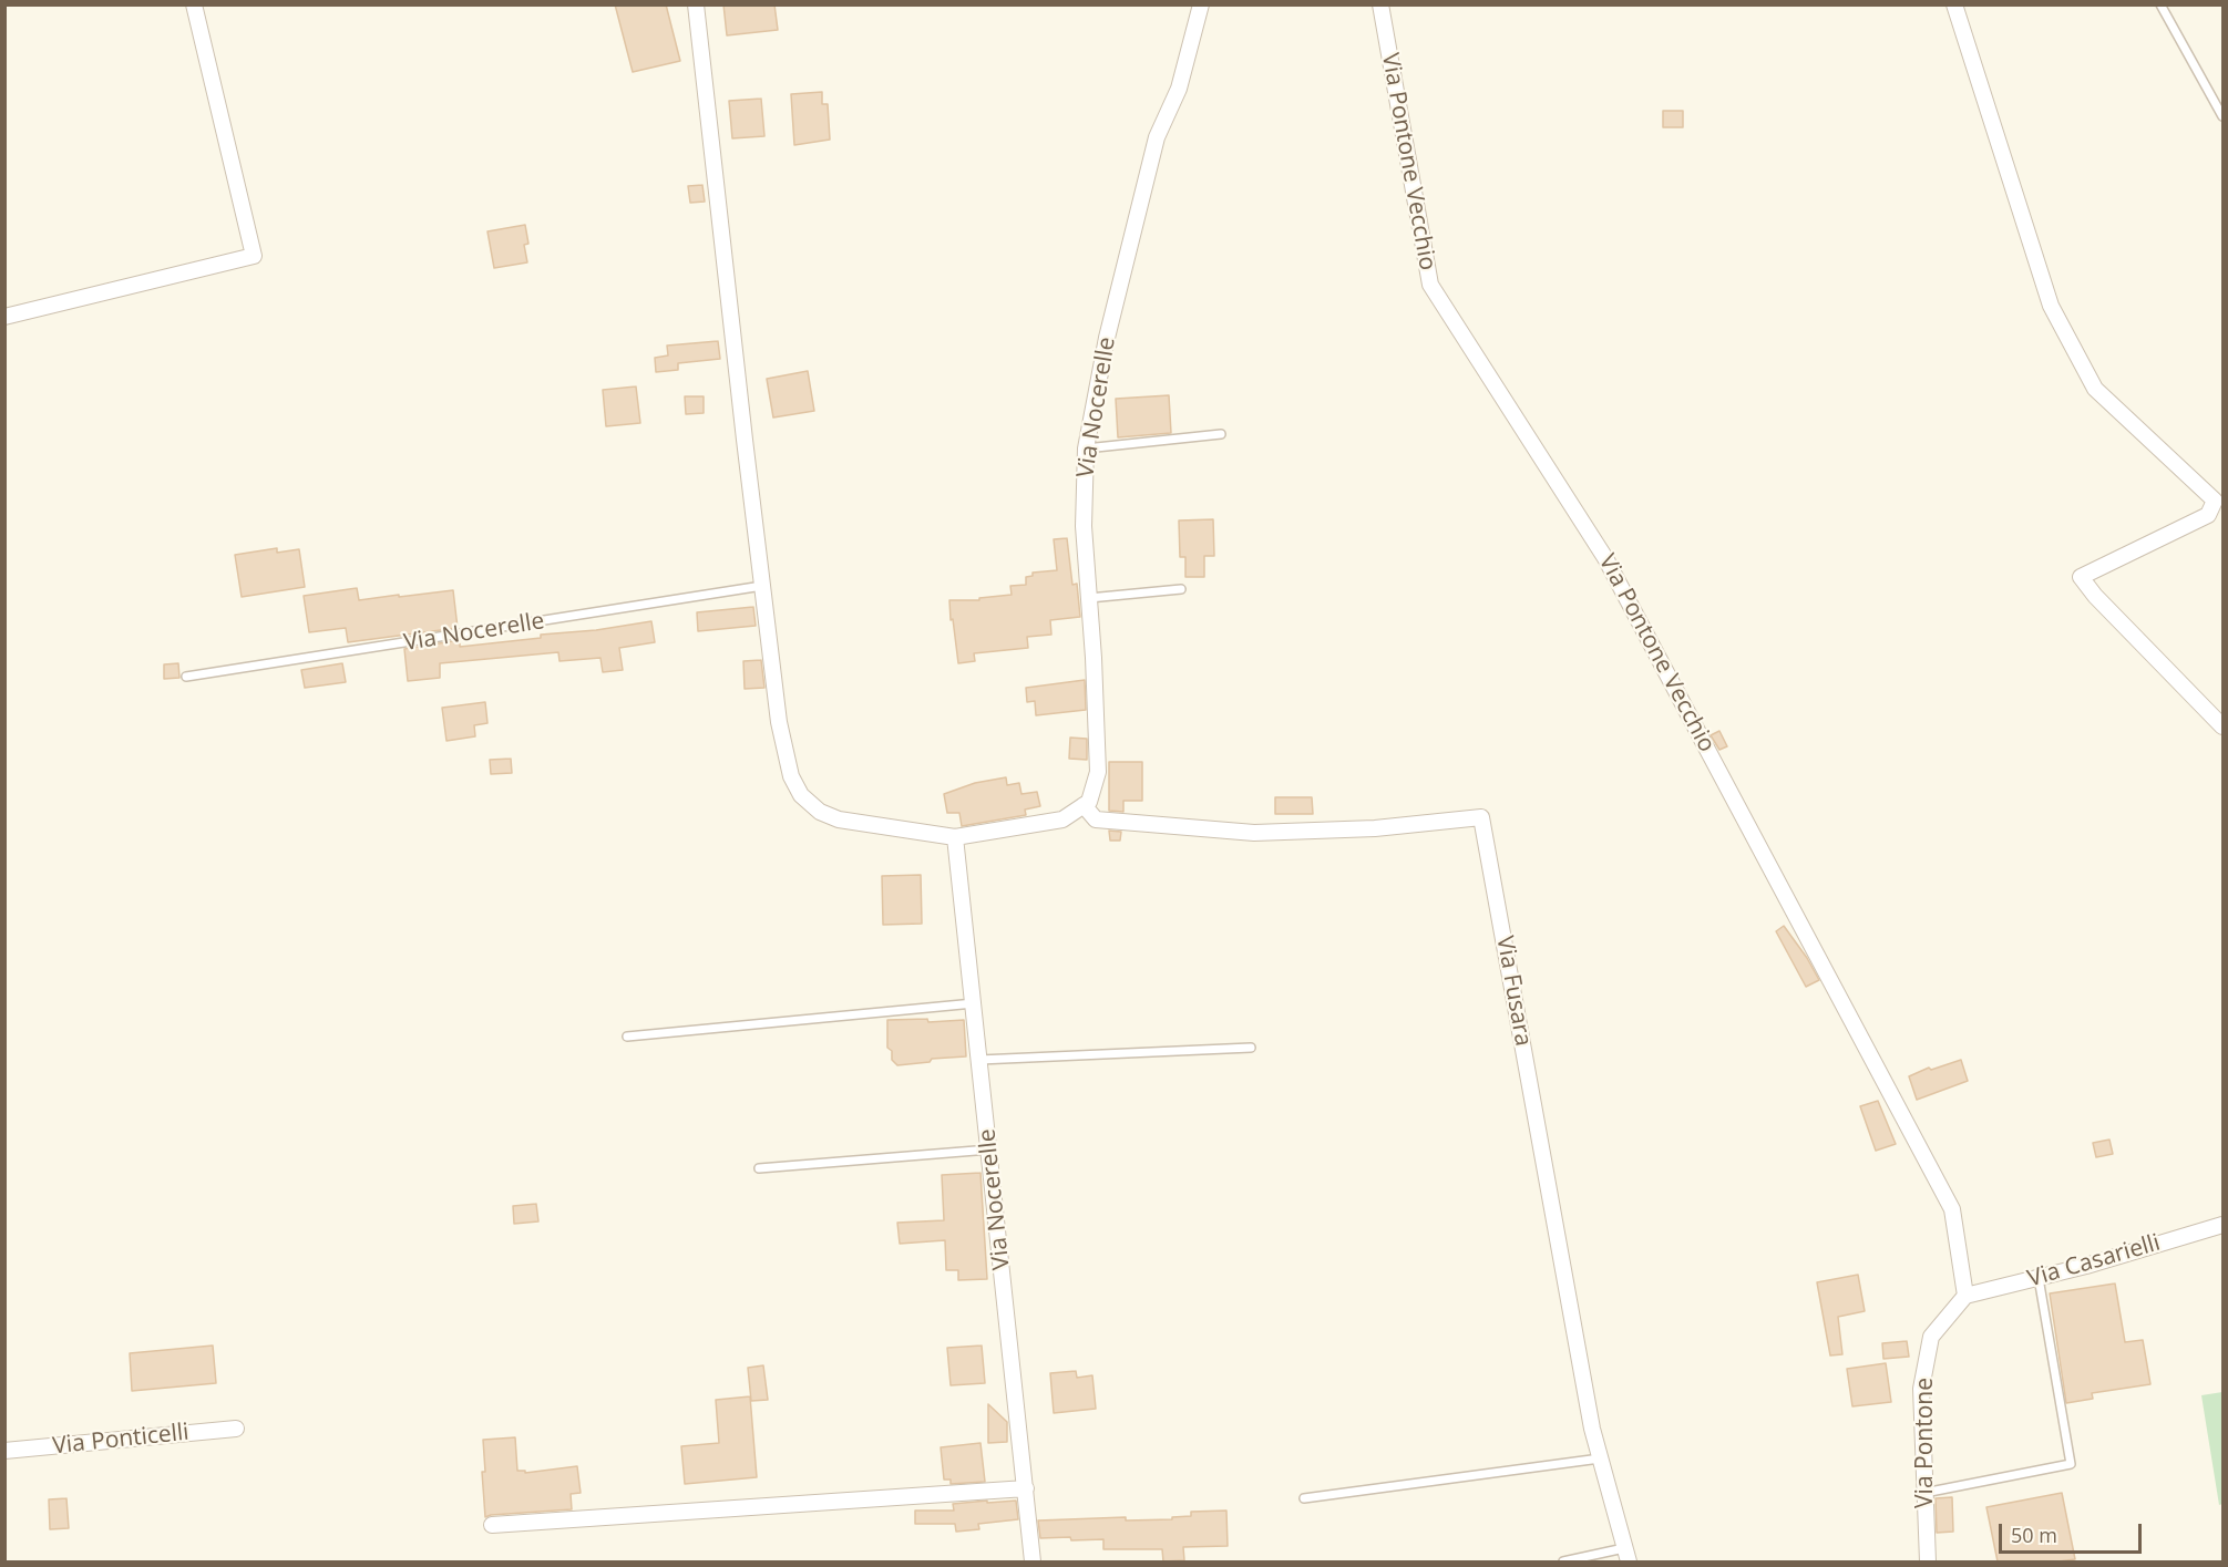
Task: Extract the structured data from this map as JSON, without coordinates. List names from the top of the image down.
{
  "streets": {
    "street": [
      "Via Pontone Vecchio",
      "Via Nocerelle",
      "Via Fusara",
      "Via Casarielli",
      "Via Ponticelli",
      "Via Pontone"
    ]
  },
  "crossings": [
    ["Via Pontone Vecchio", "Via Casarielli"],
    ["Via Pontone Vecchio", "Via Pontone"],
    ["Via Nocerelle", "Via Fusara"],
    ["Via Casarielli", "Via Pontone"]
  ],
  "scale_bar": "50 m"
}
